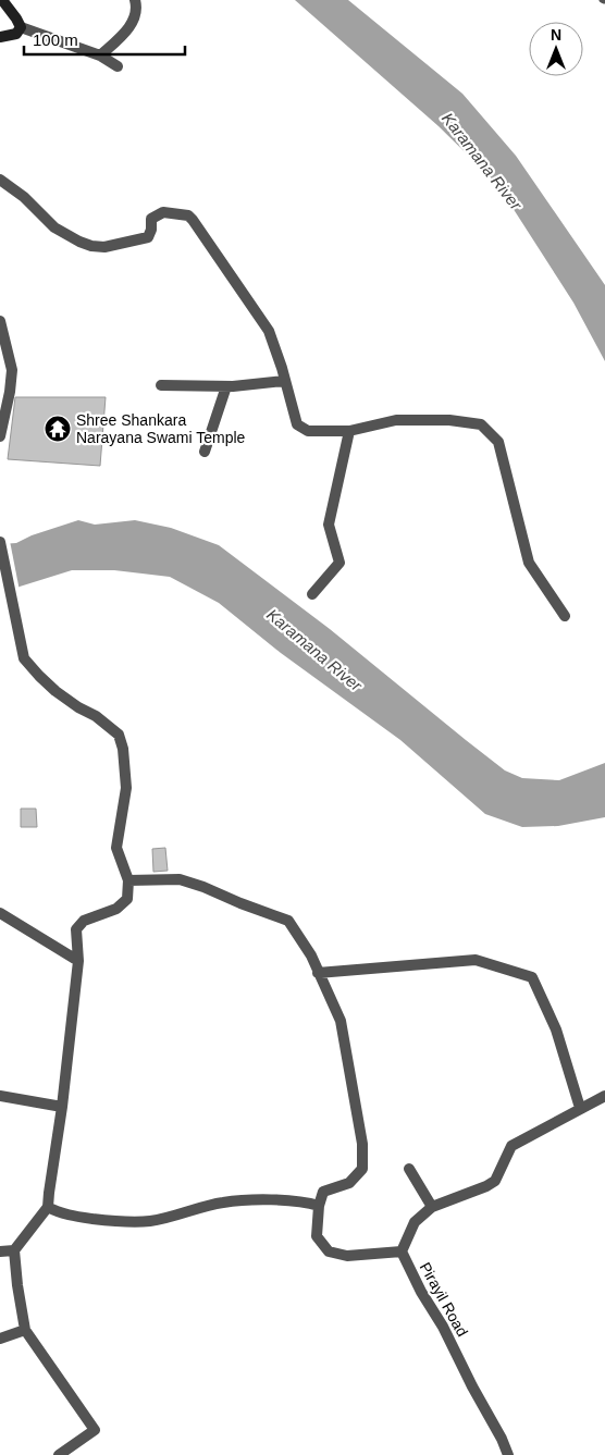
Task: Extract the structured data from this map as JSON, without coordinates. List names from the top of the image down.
{
  "streets": {
    "street": ["Pirayil Road"]
  },
  "water": ["Karamana River"],
  "places": {
    "temple": ["Shree Shankara Narayana Swami Temple"]
  },
  "scale_bar": "100 m",
  "north": "top"
}
